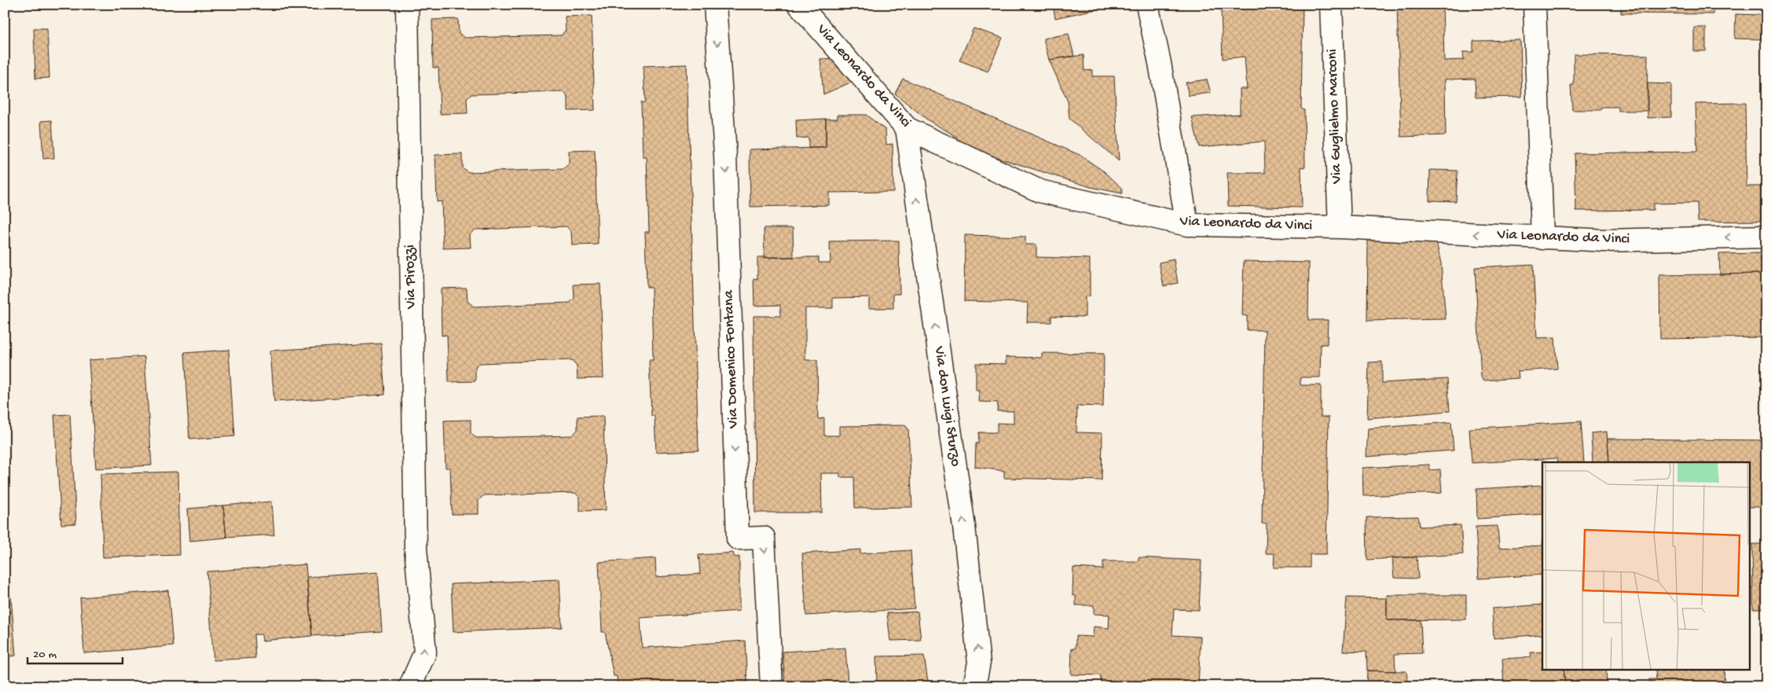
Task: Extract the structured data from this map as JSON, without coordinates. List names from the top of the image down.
{
  "streets": {
    "street": [
      "Via Leonardo da Vinci",
      "Via Guglielmo Marconi",
      "Via Pirozzi",
      "Via Domenico Fontana",
      "Via don Luigi Sturzo"
    ]
  },
  "crossings": [
    ["Via Leonardo da Vinci", "Via Guglielmo Marconi"],
    ["Via Leonardo da Vinci", "Via don Luigi Sturzo"]
  ],
  "one_way": [
    "Via Leonardo da Vinci",
    "Via Pirozzi",
    "Via Domenico Fontana",
    "Via don Luigi Sturzo"
  ],
  "scale_bar": "20 m"
}
